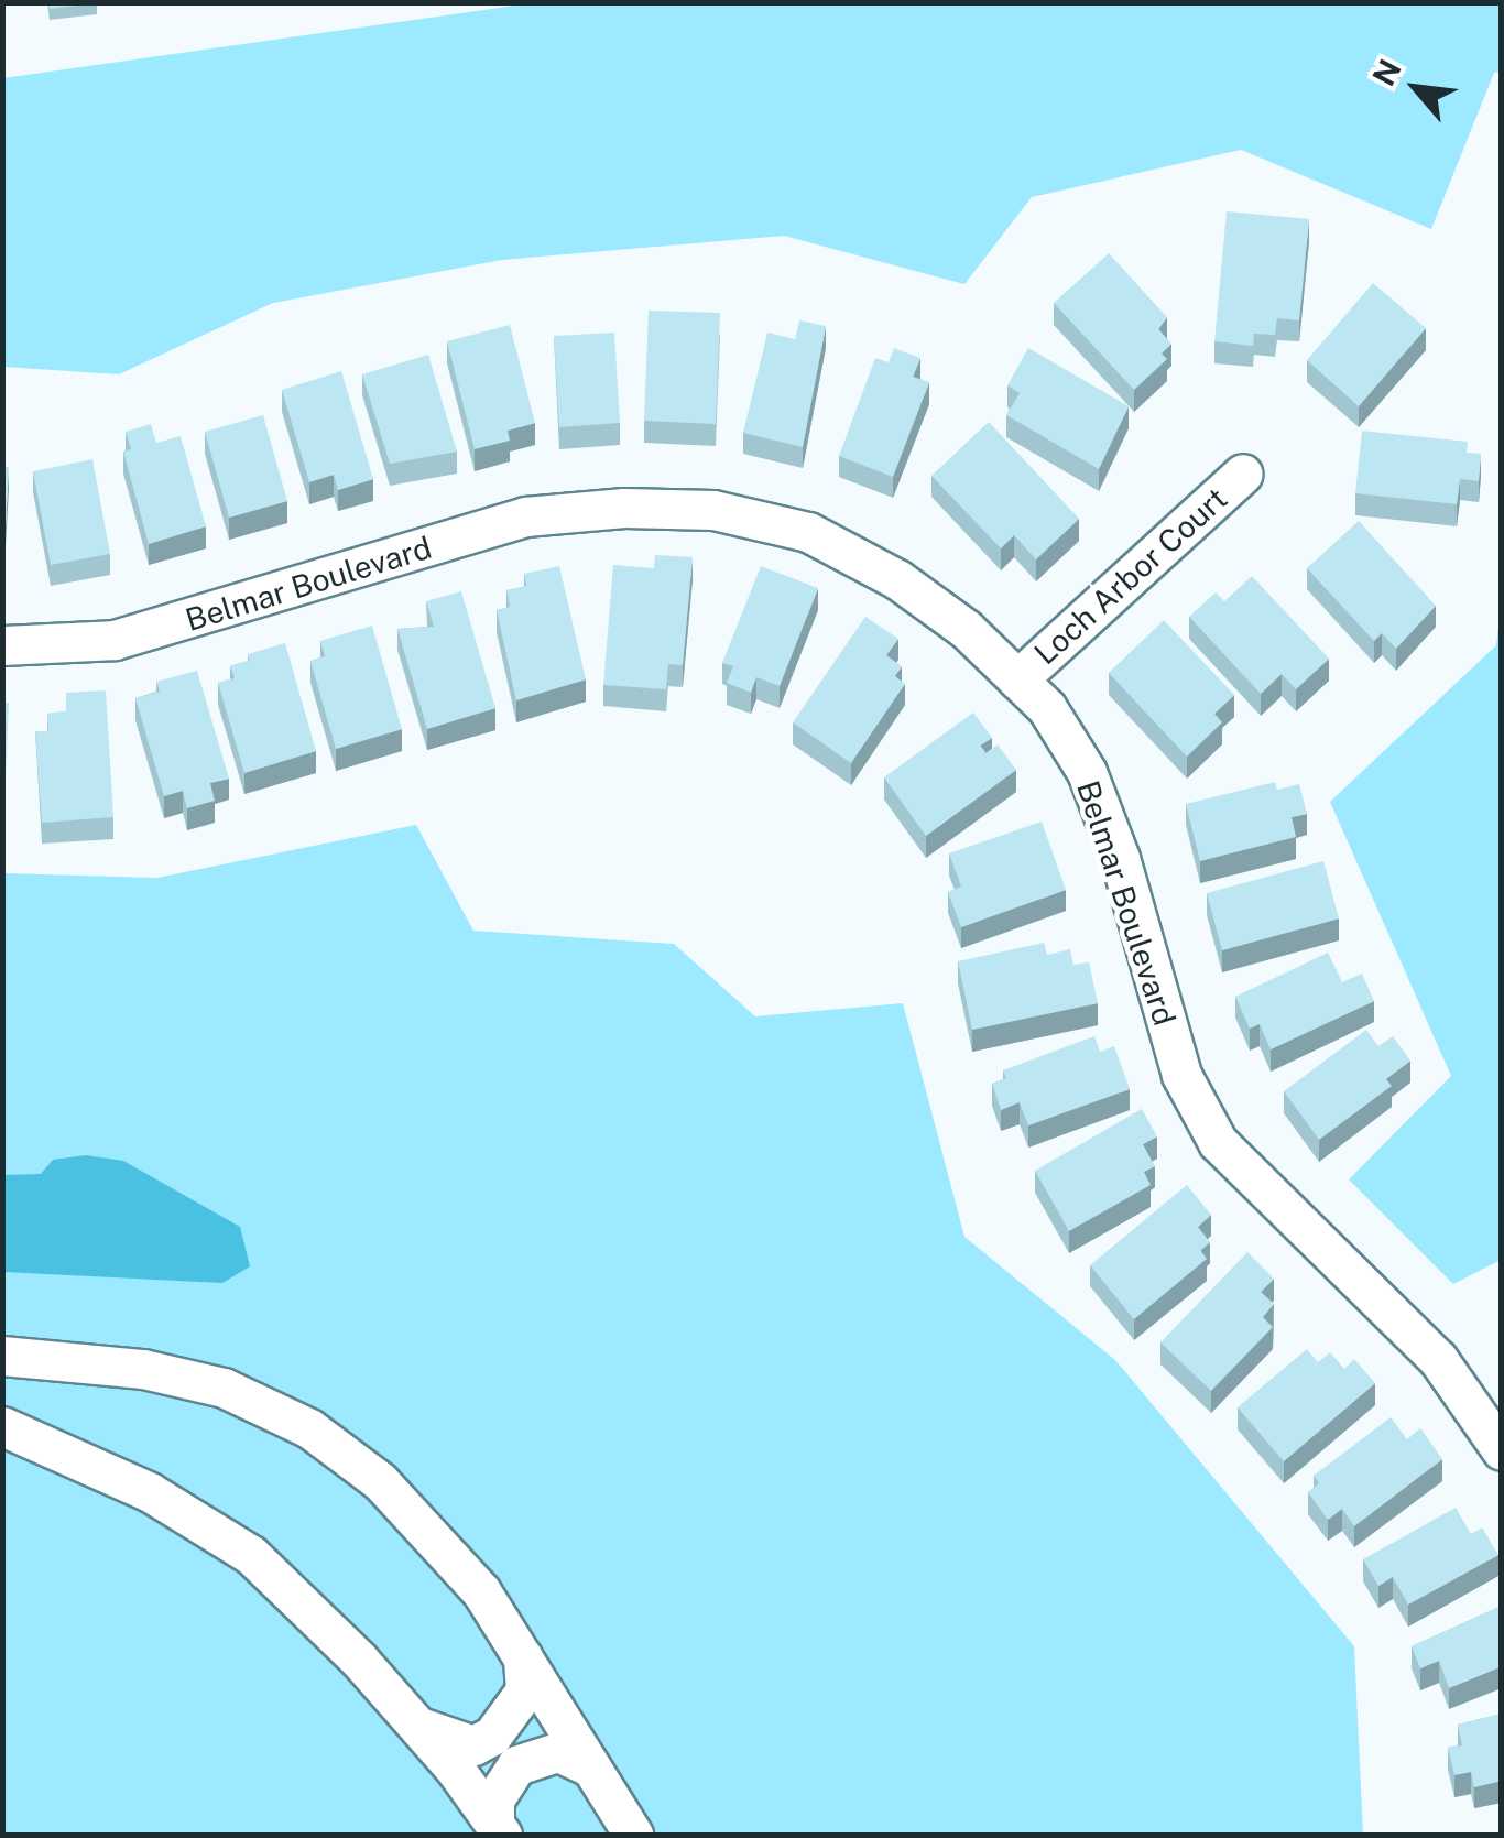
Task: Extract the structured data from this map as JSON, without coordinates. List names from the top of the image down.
{
  "streets": {
    "street": ["Loch Arbor Court", "Belmar Boulevard"]
  },
  "crossings": [
    ["Loch Arbor Court", "Belmar Boulevard"]
  ],
  "north": "top left"
}
